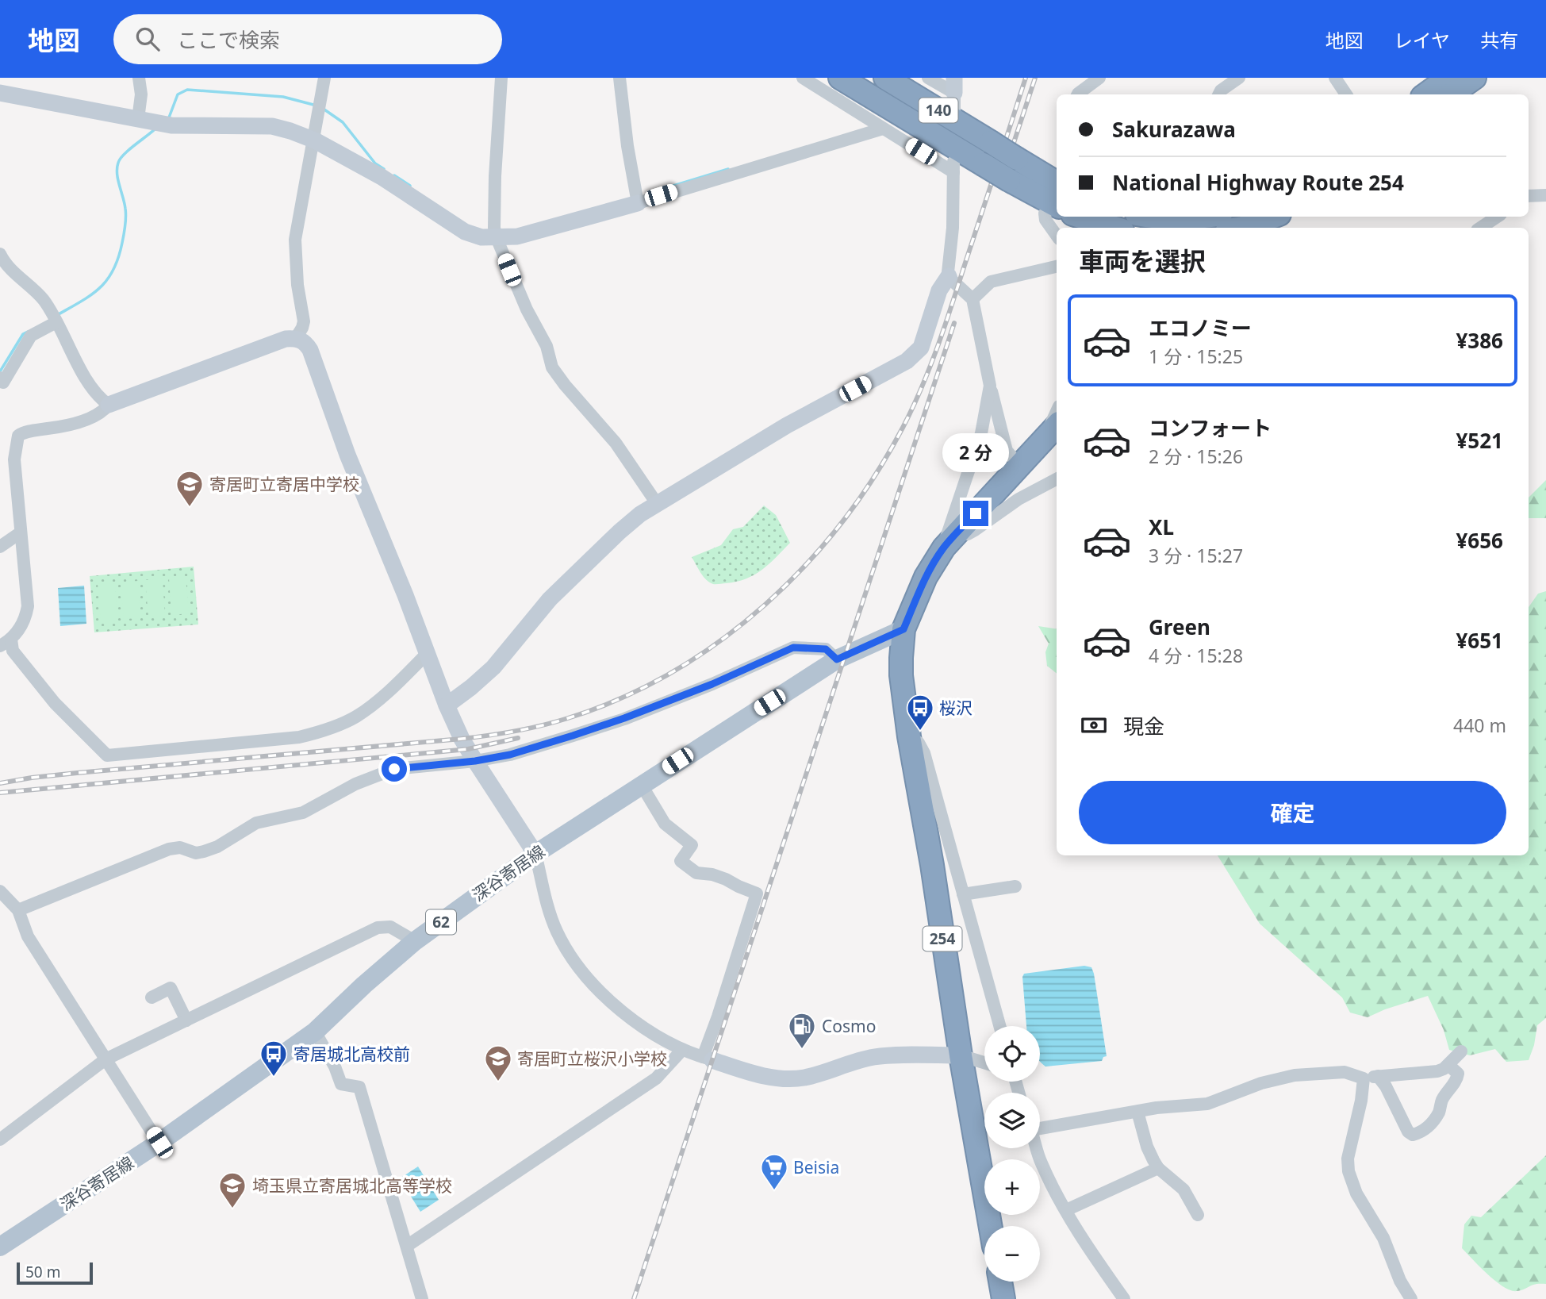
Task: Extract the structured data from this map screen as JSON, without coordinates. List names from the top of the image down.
{
  "streets": {
    "highway": ["140", "254"],
    "main road": ["深谷寄居線", "62"]
  },
  "crossings": [
    ["深谷寄居線", "254"]
  ],
  "places": {
    "school or university": ["寄居町立寄居中学校", "寄居町立桜沢小学校", "埼玉県立寄居城北高等学校"],
    "bus stop": ["桜沢", "寄居城北高校前"],
    "fuel station": ["Cosmo"],
    "supermarket": ["Beisia"]
  },
  "scale_bar": "50 m",
  "page": {
    "header": "地図",
    "search": "ここで検索",
    "nav": ["地図", "レイヤ", "共有"],
    "banner": ["Sakurazawa", "National Highway Route 254"],
    "heading": "車両を選択",
    "list": [
      {
        "name": "エコノミー",
        "note": "1 分 · 15:25",
        "value": "¥386"
      },
      {
        "name": "コンフォート",
        "note": "2 分 · 15:26",
        "value": "¥521"
      },
      {
        "name": "XL",
        "note": "3 分 · 15:27",
        "value": "¥656"
      },
      {
        "name": "Green",
        "note": "4 分 · 15:28",
        "value": "¥651"
      }
    ],
    "bubble": "2 分",
    "pay": ["現金", "440 m"],
    "buttons": "確定",
    "map_buttons": ["+", "−"],
    "scale": "50 m"
  }
}
